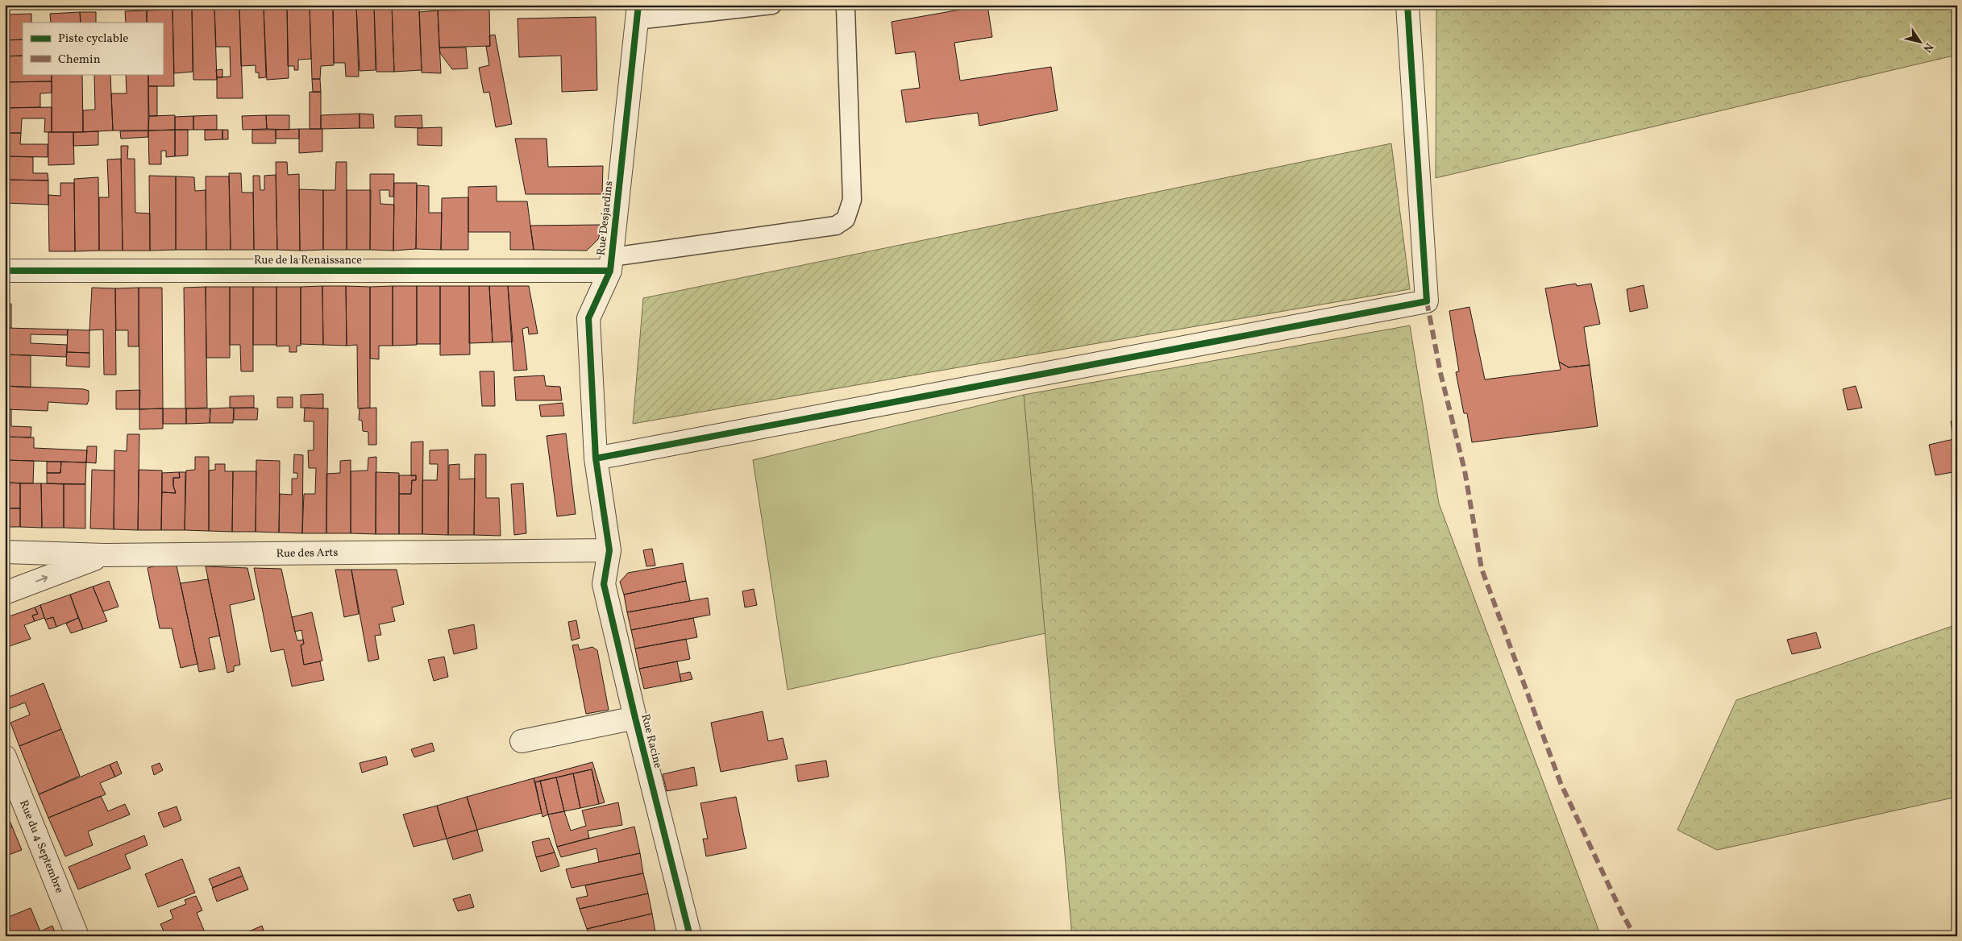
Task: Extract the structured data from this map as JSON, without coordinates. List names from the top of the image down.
{
  "streets": {
    "street": [
      "Rue Desjardins",
      "Rue de la Renaissance",
      "Rue des Arts",
      "Rue Racine",
      "Rue du 4 Septembre"
    ]
  },
  "crossings": [
    ["Rue Desjardins", "Rue de la Renaissance"],
    ["Rue Desjardins", "Rue des Arts"],
    ["Rue Desjardins", "Rue Racine"],
    ["Rue des Arts", "Rue Racine"]
  ],
  "legend": ["Piste cyclable", "Chemin"],
  "north": "bottom right"
}
